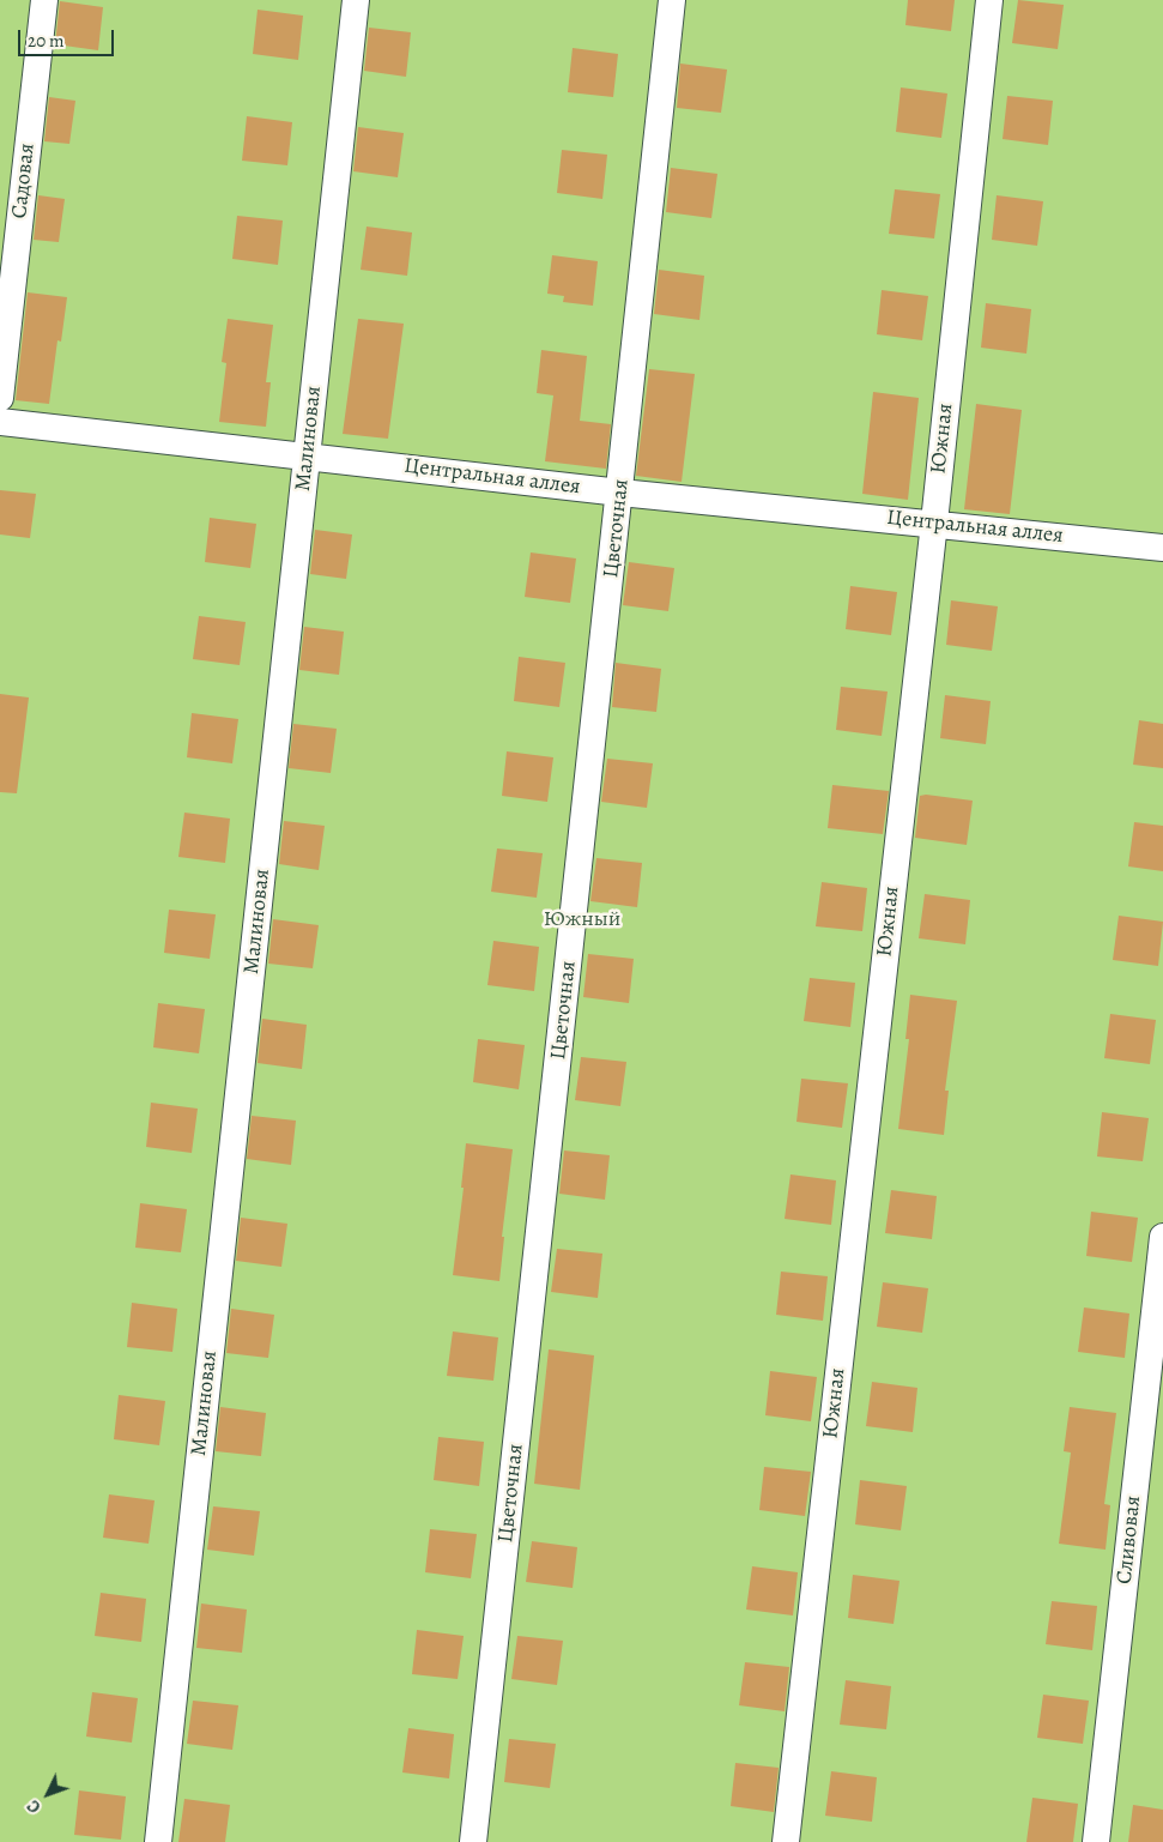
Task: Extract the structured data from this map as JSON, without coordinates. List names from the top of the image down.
{
  "streets": {
    "street": [
      "Садовая",
      "Малиновая",
      "Южная",
      "Центральная аллея",
      "Цветочная",
      "Сливовая"
    ]
  },
  "crossings": [
    ["Малиновая", "Центральная аллея"],
    ["Южная", "Центральная аллея"],
    ["Центральная аллея", "Цветочная"]
  ],
  "parks": ["Южный"],
  "scale_bar": "20 m",
  "north": "bottom left"
}
